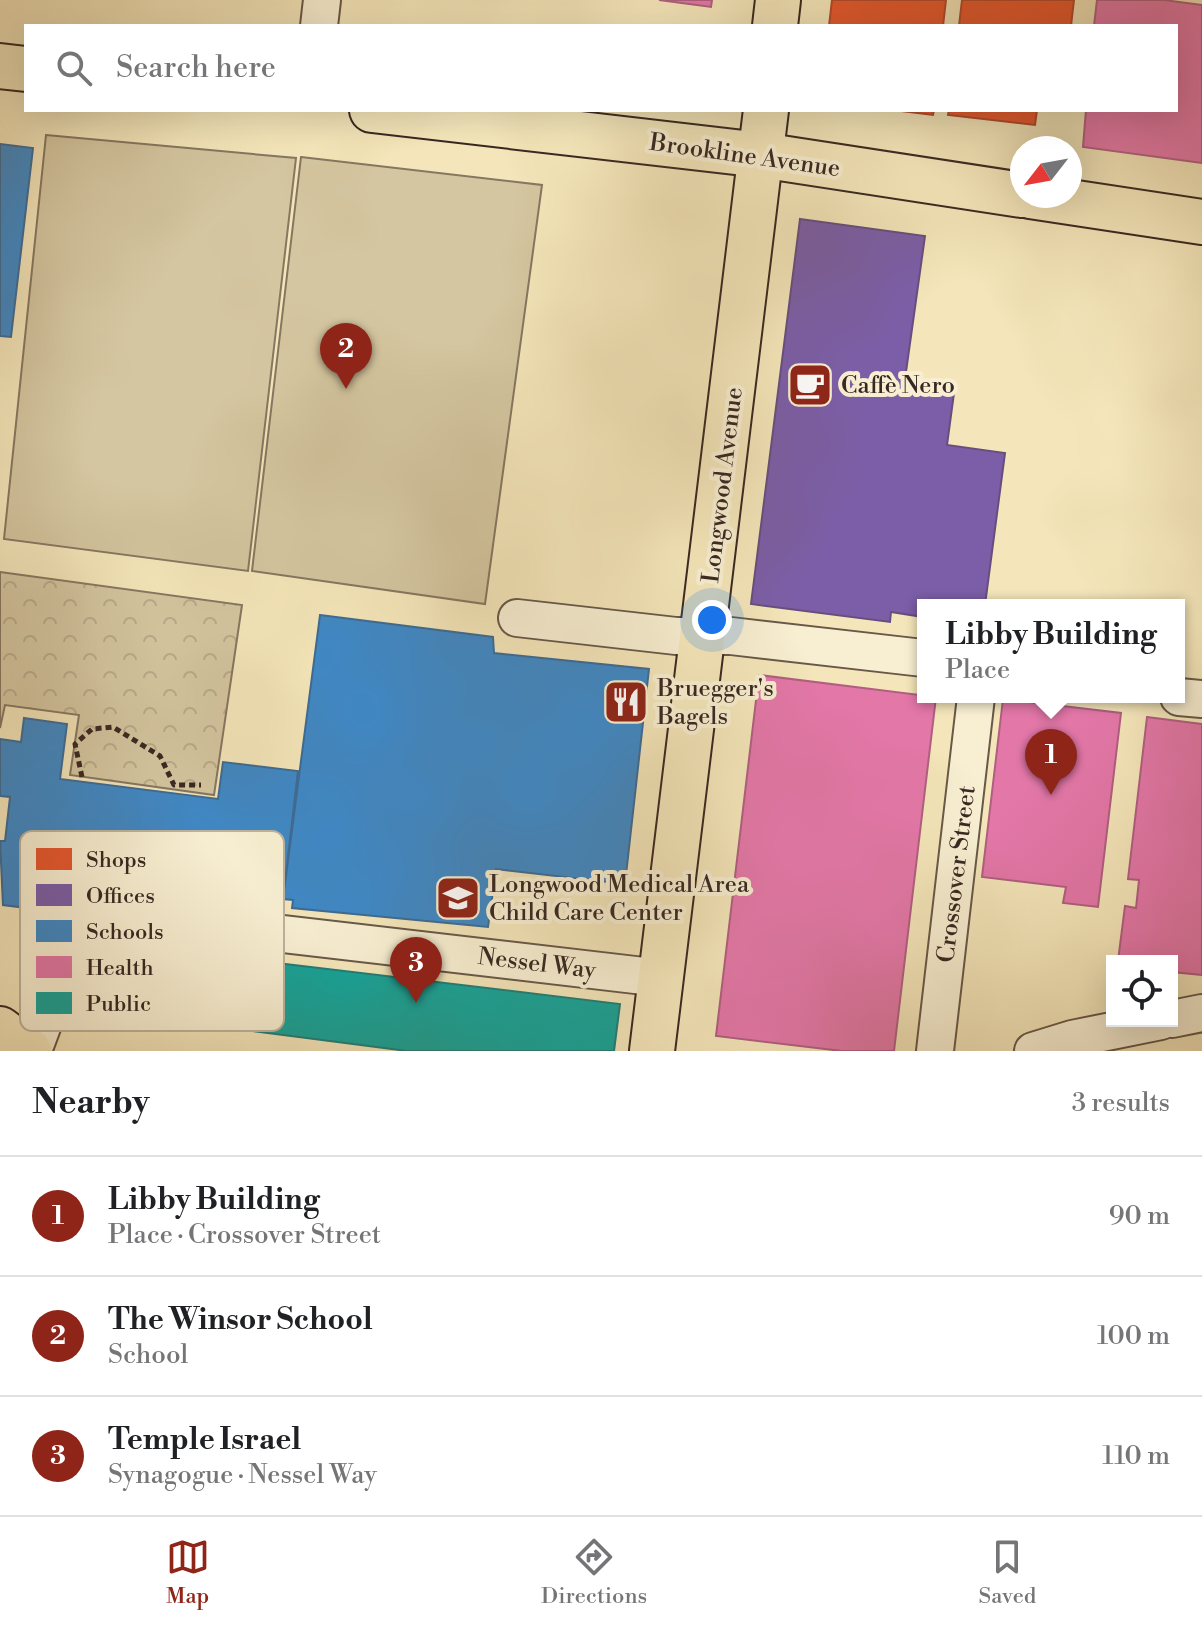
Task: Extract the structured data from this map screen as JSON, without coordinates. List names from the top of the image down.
{
  "streets": {
    "main road": ["Brookline Avenue", "Longwood Avenue"],
    "street": ["Crossover Street", "Nessel Way"]
  },
  "crossings": [
    ["Brookline Avenue", "Longwood Avenue"],
    ["Longwood Avenue", "Nessel Way"]
  ],
  "places": {
    "cafe": ["Caffè Nero"],
    "restaurant": ["Bruegger's Bagels"],
    "school or university": ["Longwood Medical Area Child Care Center"]
  },
  "legend": [
    "Shops",
    "Offices",
    "Schools",
    "Health",
    "Public"
  ],
  "north": "bottom left",
  "page": {
    "search": "Search here",
    "pins": ["2", "1", "3"],
    "popup": ["Libby Building", "Place"],
    "heading": ["Nearby", "3 results"],
    "list": [
      {
        "mark": "1",
        "name": "Libby Building",
        "note": "Place · Crossover Street",
        "value": "90 m"
      },
      {
        "mark": "2",
        "name": "The Winsor School",
        "note": "School",
        "value": "100 m"
      },
      {
        "mark": "3",
        "name": "Temple Israel",
        "note": "Synagogue · Nessel Way",
        "value": "110 m"
      }
    ],
    "nav": ["Map", "Directions", "Saved"]
  }
}
